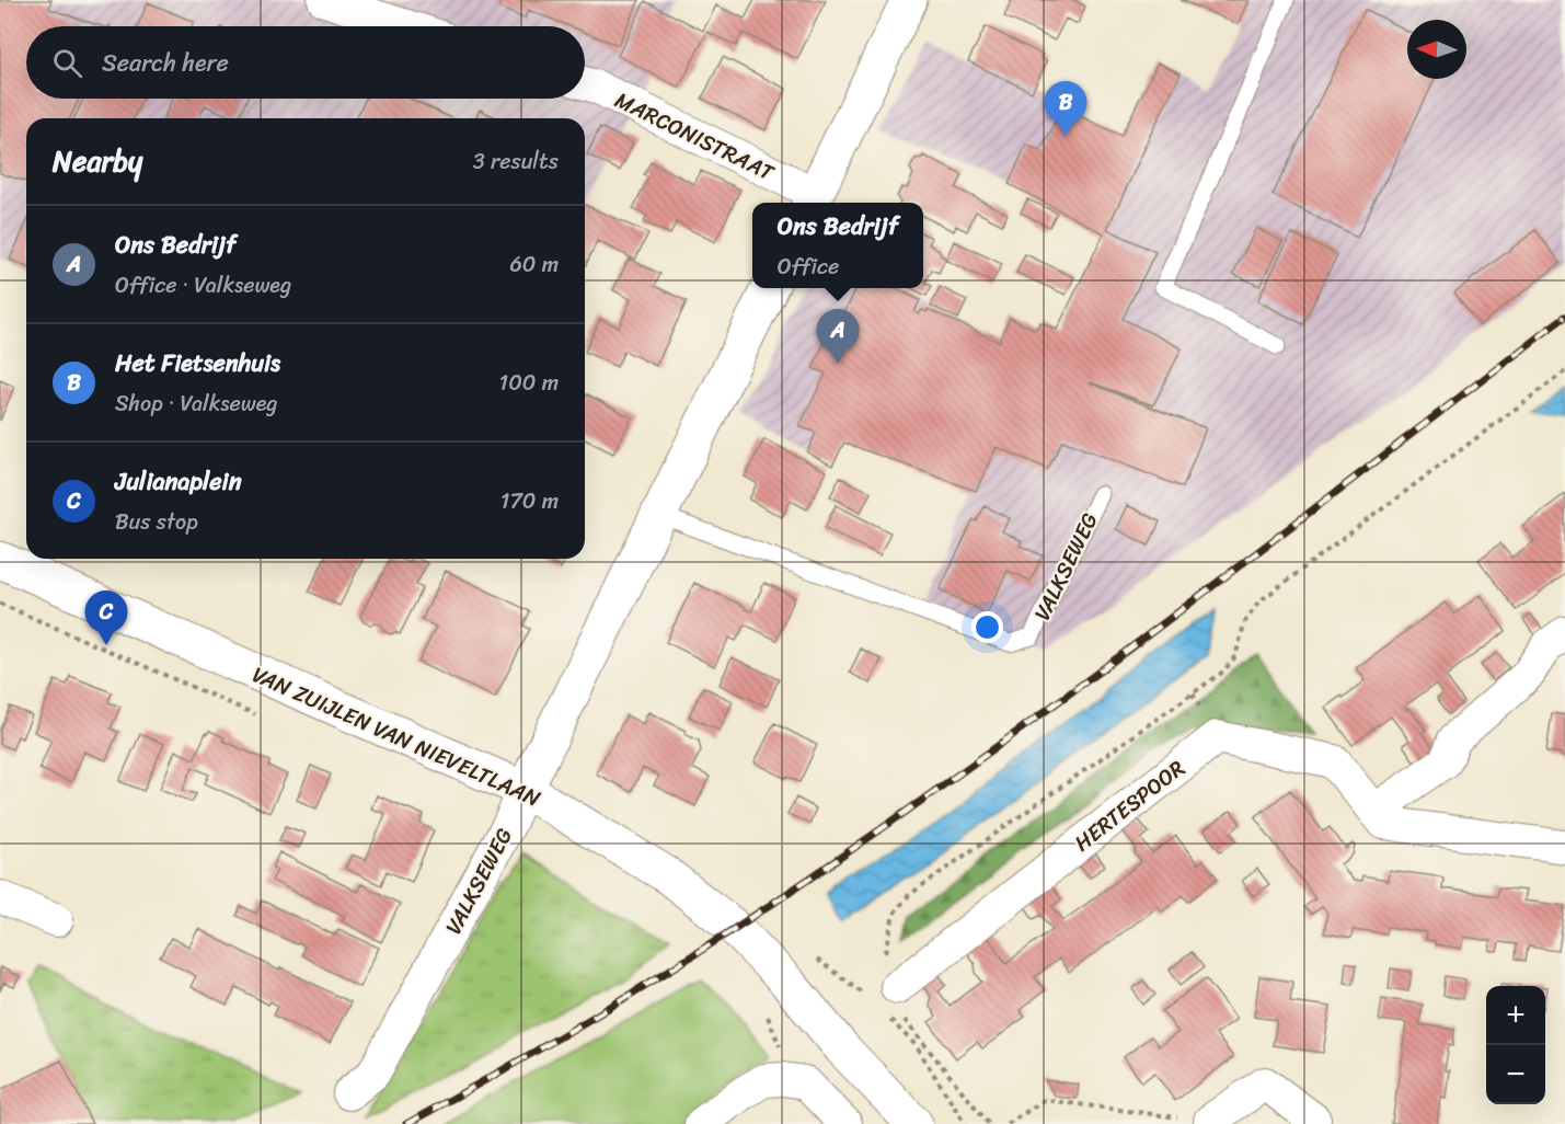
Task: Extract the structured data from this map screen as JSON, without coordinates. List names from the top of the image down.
{
  "streets": {
    "main road": ["VALKSEWEG", "VAN ZUIJLEN VAN NIEVELTLAAN"],
    "street": ["MARCONISTRAAT", "HERTESPOOR"]
  },
  "crossings": [
    ["VALKSEWEG", "VAN ZUIJLEN VAN NIEVELTLAAN"]
  ],
  "north": "left",
  "page": {
    "search": "Search here",
    "pins": ["B", "A", "C"],
    "heading": ["Nearby", "3 results"],
    "popup": ["Ons Bedrijf", "Office"],
    "list": [
      {
        "mark": "A",
        "name": "Ons Bedrijf",
        "note": "Office · Valkseweg",
        "value": "60 m"
      },
      {
        "mark": "B",
        "name": "Het Fietsenhuis",
        "note": "Shop · Valkseweg",
        "value": "100 m"
      },
      {
        "mark": "C",
        "name": "Julianaplein",
        "note": "Bus stop",
        "value": "170 m"
      }
    ],
    "map_buttons": ["+", "−"]
  }
}
